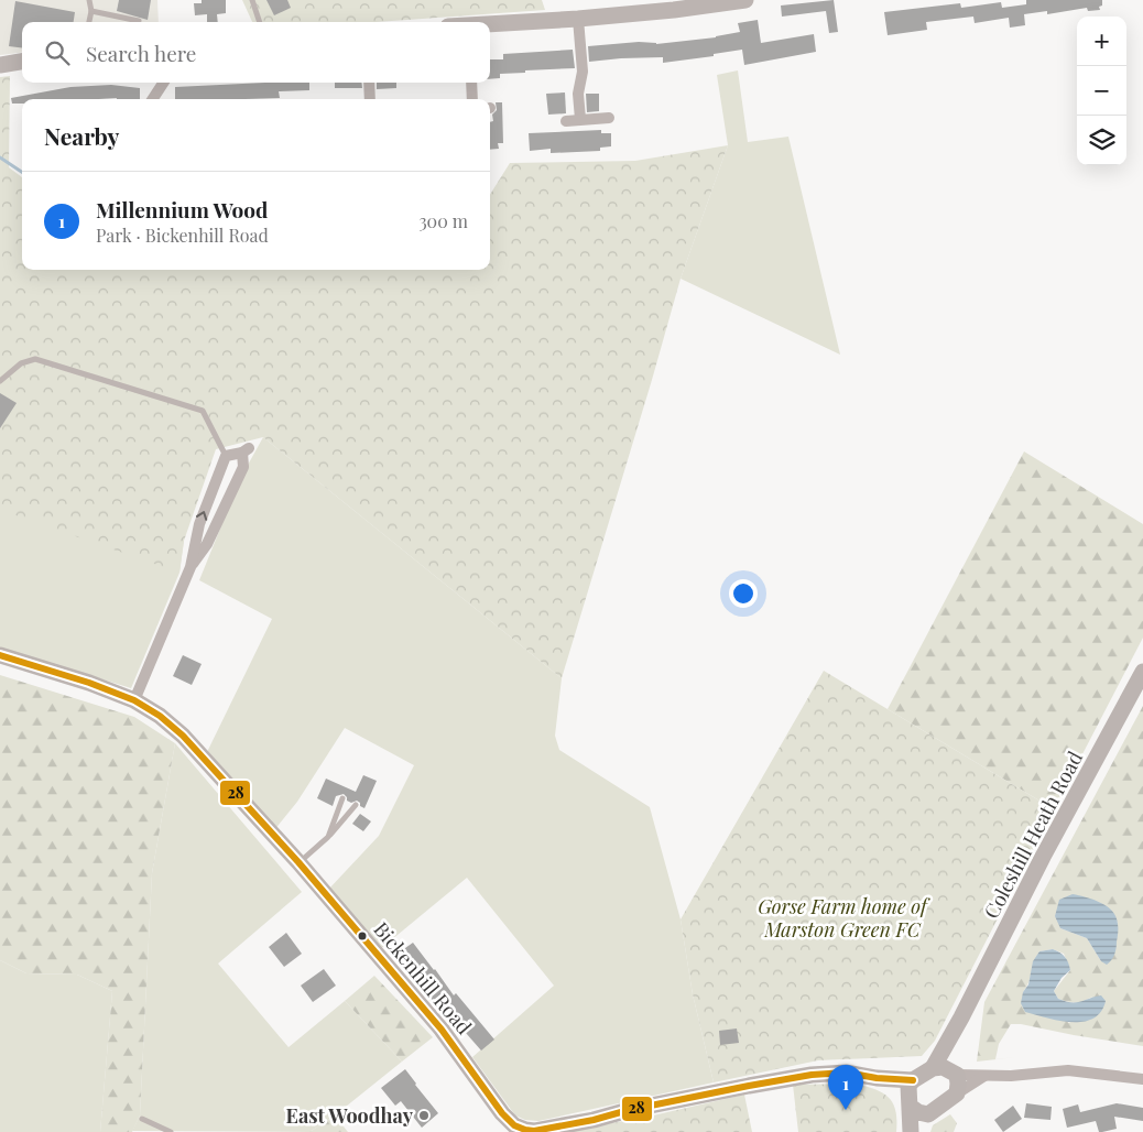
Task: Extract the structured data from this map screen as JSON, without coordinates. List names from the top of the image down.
{
  "streets": {
    "street": ["Coleshill Heath Road", "Bickenhill Road"]
  },
  "crossings": [
    ["Coleshill Heath Road", "Bickenhill Road"]
  ],
  "parks": ["Gorse Farm home of Marston Green FC"],
  "places": ["East Woodhay"],
  "lines": ["transit line 28"],
  "page": {
    "map_buttons": ["+", "−"],
    "search": "Search here",
    "heading": "Nearby",
    "list": [
      {
        "mark": "1",
        "name": "Millennium Wood",
        "note": "Park · Bickenhill Road",
        "value": "300 m"
      }
    ],
    "pins": "1"
  }
}
